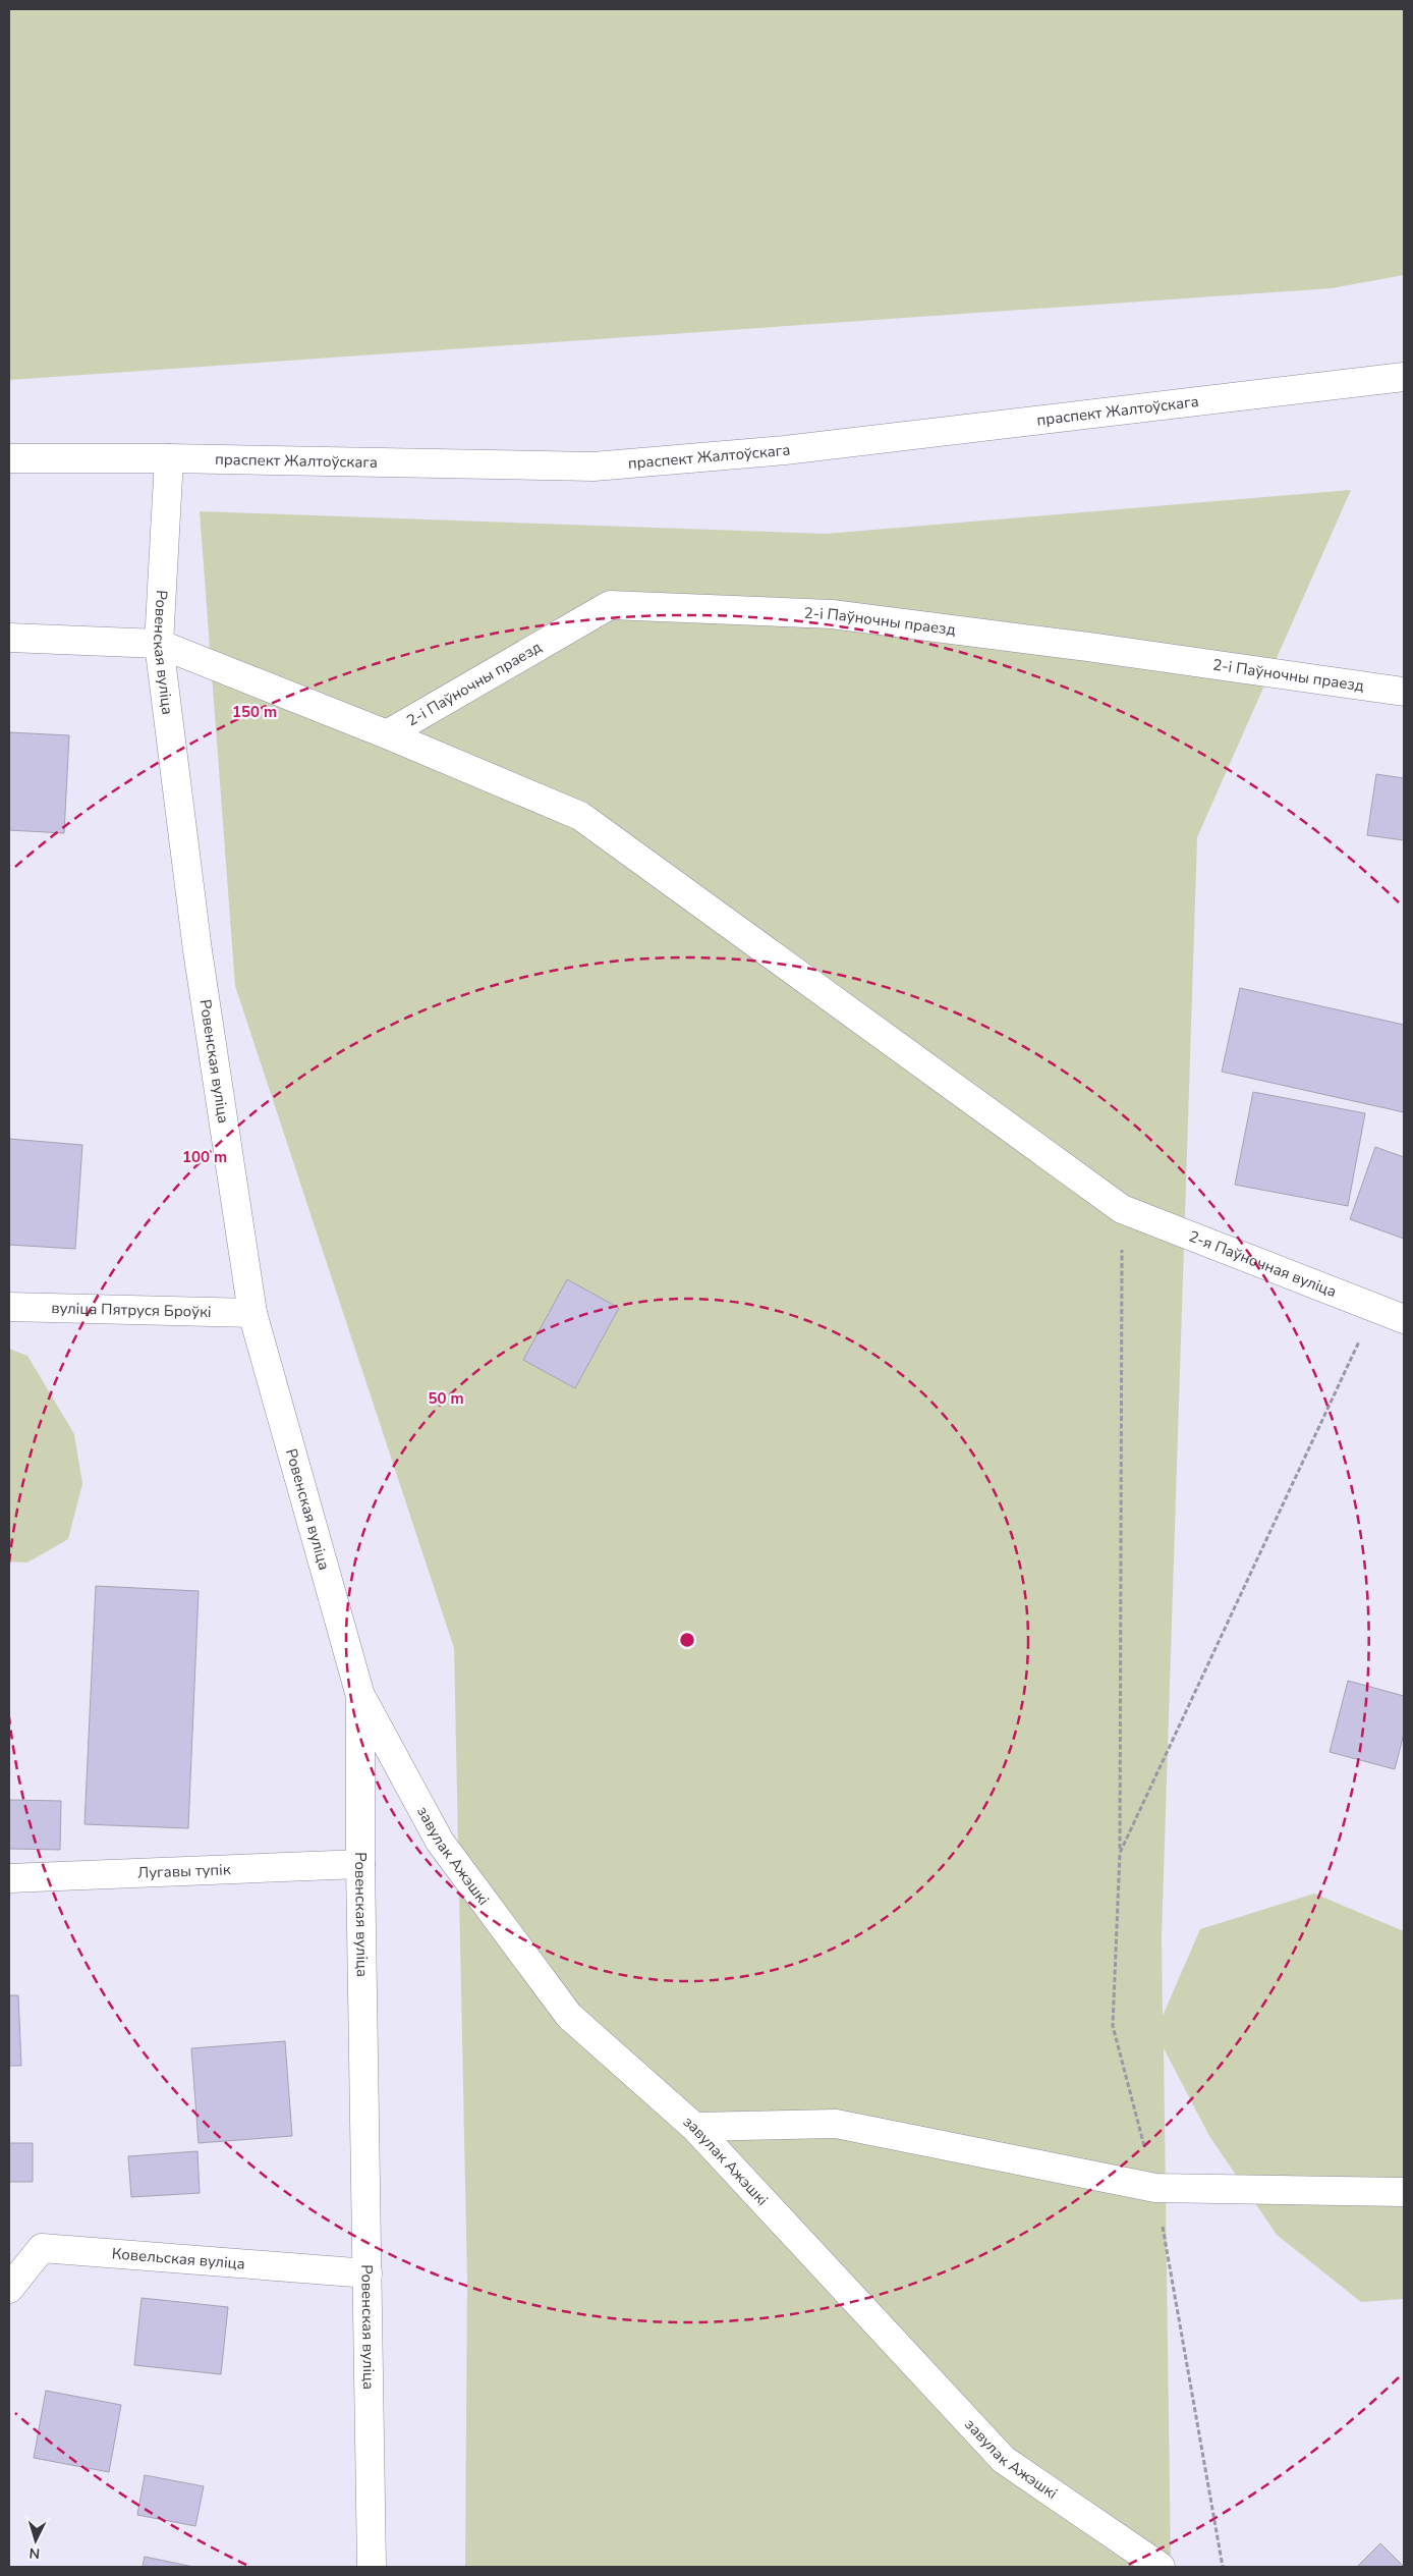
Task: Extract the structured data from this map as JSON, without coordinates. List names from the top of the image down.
{
  "streets": {
    "street": [
      "праспект Жалтоўскага",
      "2-і Паўночны праезд",
      "Ровенская вуліца",
      "2-я Паўночная вуліца",
      "вуліца Пятруся Броўкі",
      "завулак Ажэшкі",
      "Лугавы тупік",
      "Ковельская вуліца"
    ]
  },
  "crossings": [
    ["праспект Жалтоўскага", "Ровенская вуліца"],
    ["2-і Паўночны праезд", "2-я Паўночная вуліца"],
    ["Ровенская вуліца", "2-я Паўночная вуліца"],
    ["Ровенская вуліца", "вуліца Пятруся Броўкі"],
    ["Ровенская вуліца", "завулак Ажэшкі"],
    ["Ровенская вуліца", "Лугавы тупік"],
    ["Ровенская вуліца", "Ковельская вуліца"]
  ],
  "north": "bottom",
  "rings": ["150 m", "100 m", "50 m"]
}
